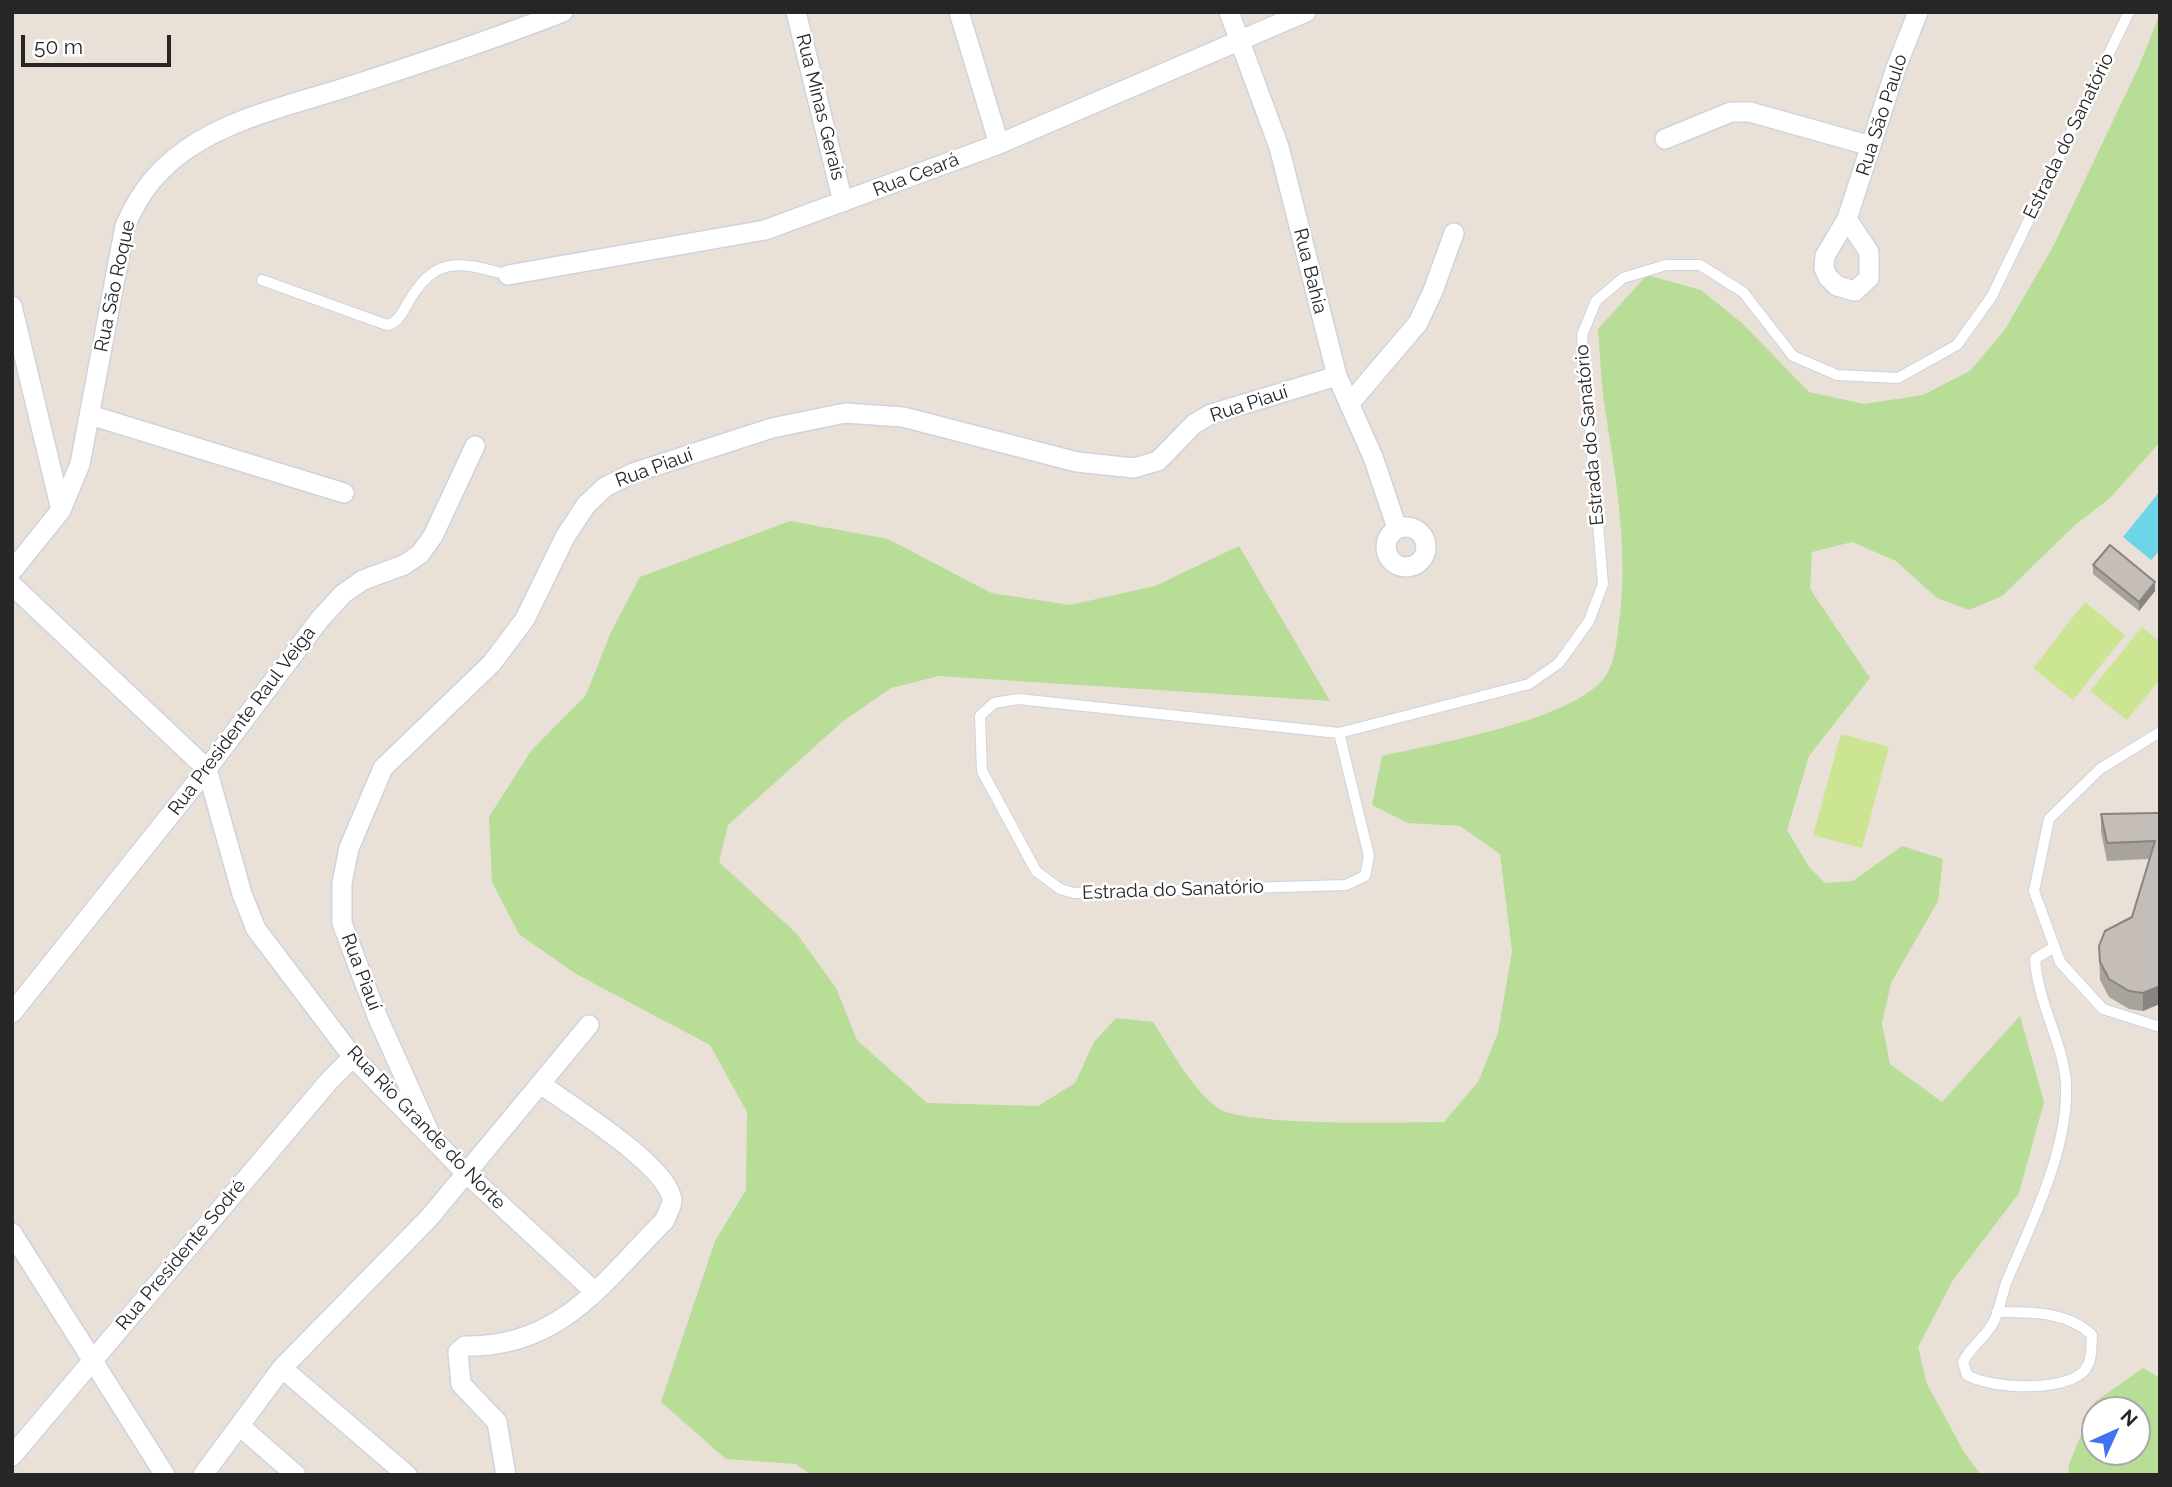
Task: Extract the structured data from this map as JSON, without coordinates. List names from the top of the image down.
{
  "streets": {
    "street": [
      "Rua Minas Gerais",
      "Rua São Paulo",
      "Rua Ceará",
      "Rua Bahia",
      "Rua São Roque",
      "Rua Piauí",
      "Rua Presidente Raul Veiga",
      "Rua Rio Grande do Norte",
      "Rua Presidente Sodré"
    ],
    "lane": ["Estrada do Sanatório"]
  },
  "crossings": [
    ["Rua Minas Gerais", "Rua Ceará"],
    ["Rua Ceará", "Rua Bahia"],
    ["Rua Bahia", "Rua Piauí"],
    ["Rua Piauí", "Rua Rio Grande do Norte"],
    ["Rua Presidente Raul Veiga", "Rua Rio Grande do Norte"],
    ["Rua Rio Grande do Norte", "Rua Presidente Sodré"]
  ],
  "scale_bar": "50 m",
  "north": "top right"
}
